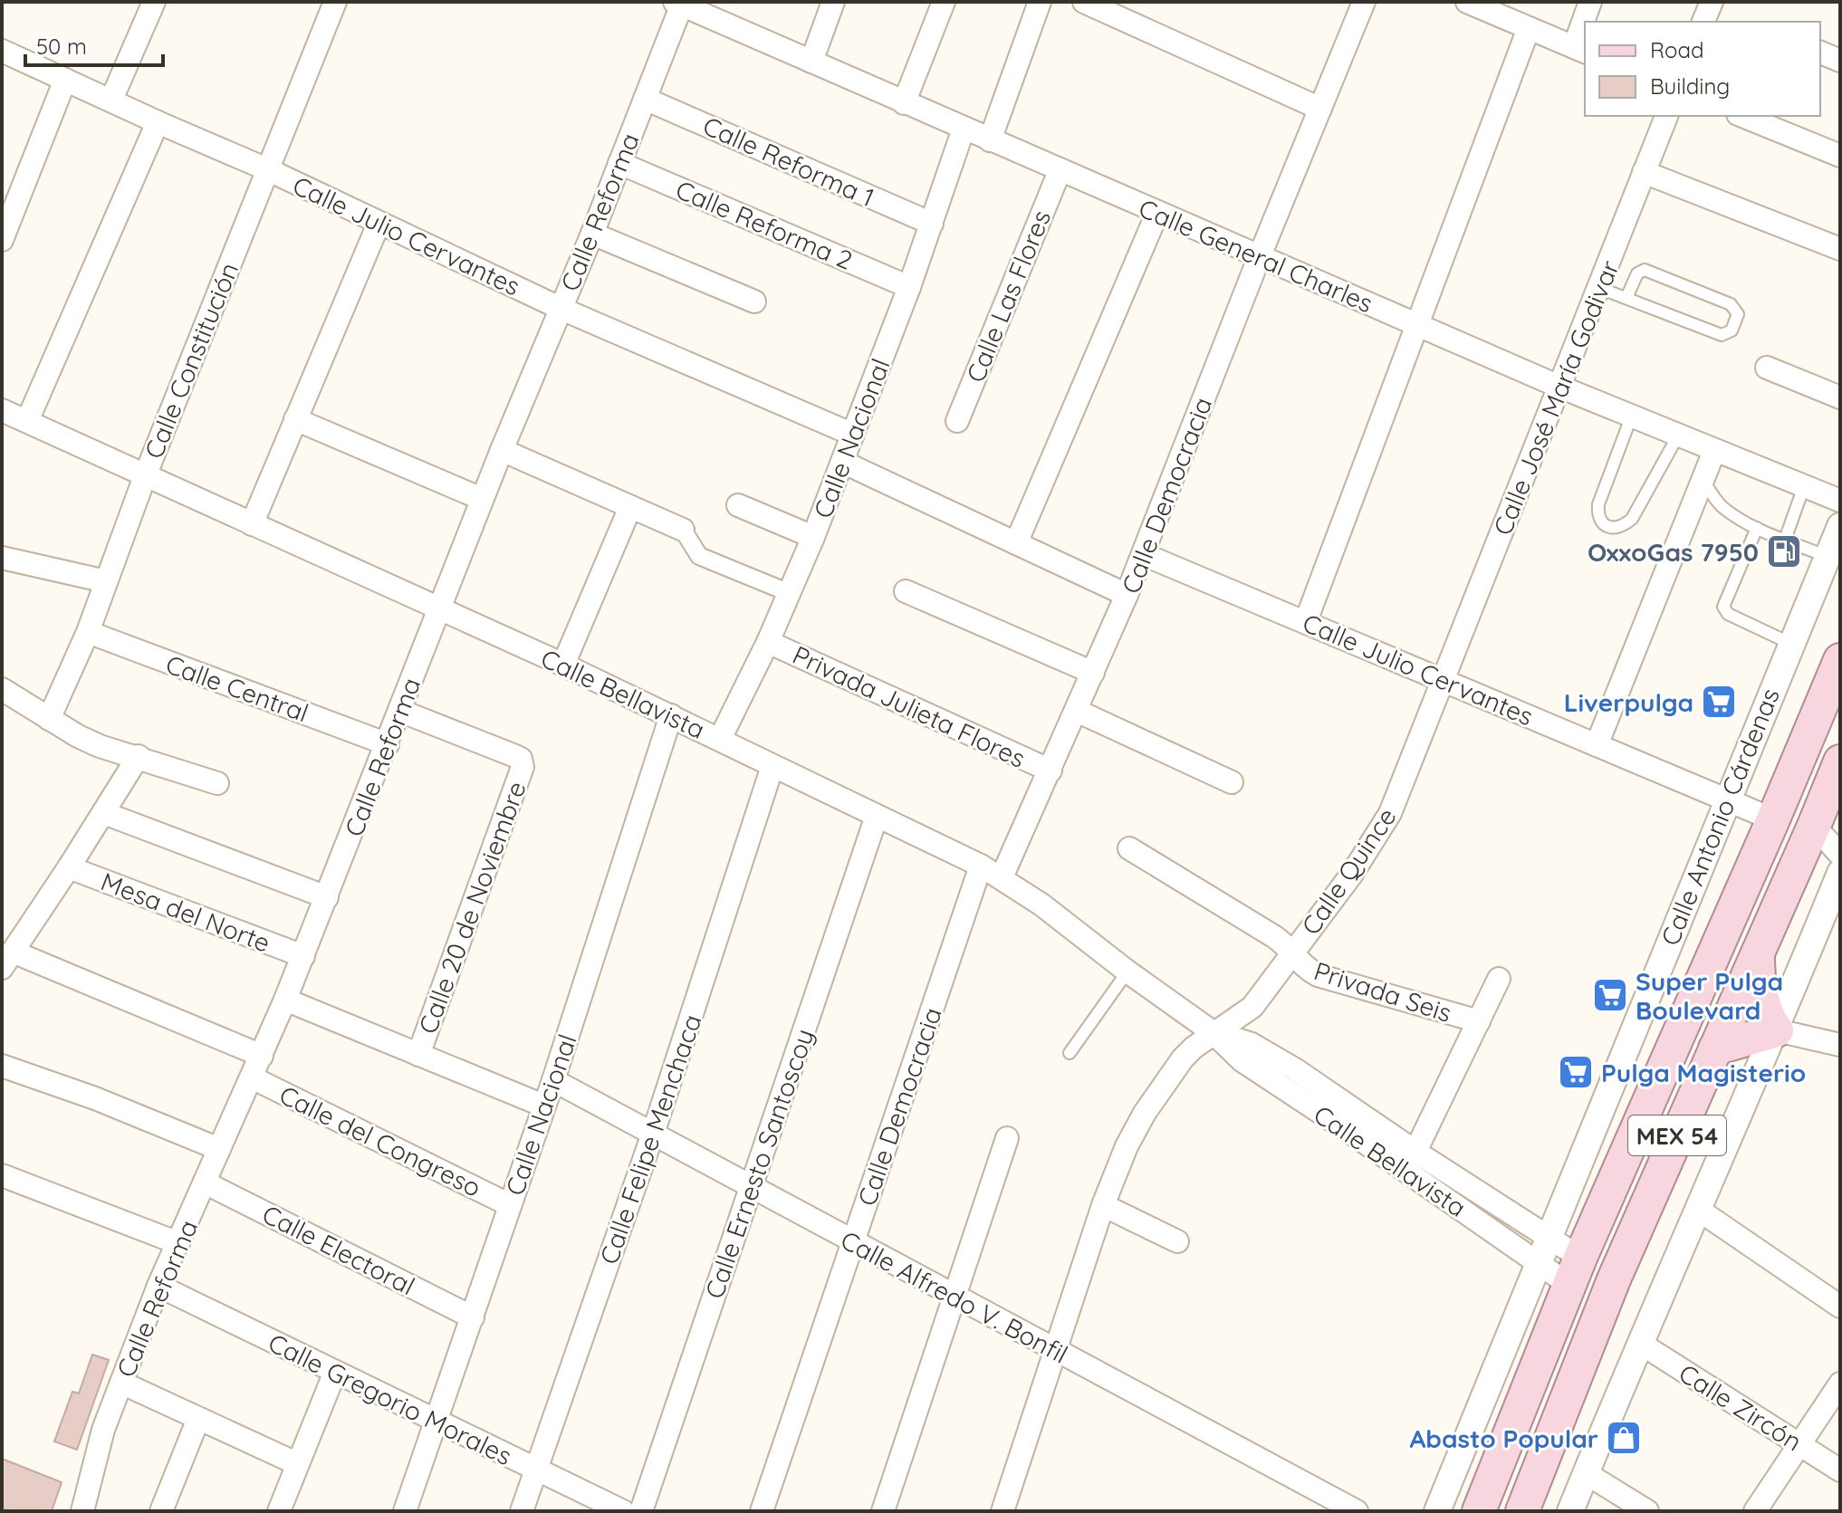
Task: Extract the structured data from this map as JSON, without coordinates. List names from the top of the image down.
{
  "streets": {
    "main road": ["MEX 54"],
    "street": [
      "Calle Reforma 1",
      "Calle Reforma",
      "Calle Reforma 2",
      "Calle Julio Cervantes",
      "Calle General Charles",
      "Calle Las Flores",
      "Calle Constitución",
      "Calle José María Godivar",
      "Calle Nacional",
      "Calle Democracia",
      "Calle Central",
      "Calle Bellavista",
      "Privada Julieta Flores",
      "Calle Antonio Cárdenas",
      "Calle Quince",
      "Calle 20 de Noviembre",
      "Mesa del Norte",
      "Privada Seis",
      "Calle Felipe Menchaca",
      "Calle del Congreso",
      "Calle Ernesto Santoscoy",
      "Calle Electoral",
      "Calle Alfredo V. Bonfil",
      "Calle Gregorio Morales",
      "Calle Zircón"
    ]
  },
  "crossings": [
    ["Calle Reforma 1", "Calle Reforma"],
    ["Calle Reforma 1", "Calle Nacional"],
    ["Calle Reforma", "Calle Reforma 2"],
    ["Calle Reforma", "Calle Julio Cervantes"],
    ["Calle Reforma", "Calle General Charles"],
    ["Calle Reforma", "Calle Central"],
    ["Calle Reforma", "Calle Bellavista"],
    ["Calle Reforma", "Calle 20 de Noviembre"],
    ["Calle Reforma", "Mesa del Norte"],
    ["Calle Reforma", "Calle del Congreso"],
    ["Calle Reforma", "Calle Electoral"],
    ["Calle Reforma", "Calle Gregorio Morales"],
    ["Calle Reforma 2", "Calle Nacional"],
    ["Calle Julio Cervantes", "Calle Constitución"],
    ["Calle Julio Cervantes", "Calle José María Godivar"],
    ["Calle Julio Cervantes", "Calle Nacional"],
    ["Calle Julio Cervantes", "Calle Democracia"],
    ["Calle Julio Cervantes", "Calle Antonio Cárdenas"],
    ["Calle Julio Cervantes", "Calle Quince"],
    ["Calle Julio Cervantes", "MEX 54"],
    ["Calle General Charles", "Calle Las Flores"],
    ["Calle General Charles", "Calle José María Godivar"],
    ["Calle General Charles", "Calle Nacional"],
    ["Calle General Charles", "Calle Democracia"],
    ["Calle Constitución", "Calle Central"],
    ["Calle Constitución", "Calle Bellavista"],
    ["Calle José María Godivar", "Calle Quince"],
    ["Calle Nacional", "Calle Bellavista"],
    ["Calle Nacional", "Privada Julieta Flores"],
    ["Calle Nacional", "Calle del Congreso"],
    ["Calle Nacional", "Calle Electoral"],
    ["Calle Nacional", "Calle Alfredo V. Bonfil"],
    ["Calle Nacional", "Calle Gregorio Morales"],
    ["Calle Democracia", "Calle Bellavista"],
    ["Calle Democracia", "Privada Julieta Flores"],
    ["Calle Democracia", "Calle Alfredo V. Bonfil"],
    ["Calle Bellavista", "Calle Antonio Cárdenas"],
    ["Calle Bellavista", "Calle Quince"],
    ["Calle Bellavista", "Privada Seis"],
    ["Calle Bellavista", "MEX 54"],
    ["Calle Bellavista", "Calle Felipe Menchaca"],
    ["Calle Bellavista", "Calle Ernesto Santoscoy"],
    ["Calle Quince", "Privada Seis"],
    ["Calle Quince", "Calle Alfredo V. Bonfil"],
    ["Calle Felipe Menchaca", "Calle Alfredo V. Bonfil"],
    ["Calle Felipe Menchaca", "Calle Gregorio Morales"],
    ["Calle Ernesto Santoscoy", "Calle Alfredo V. Bonfil"]
  ],
  "places": {
    "fuel station": ["OxxoGas 7950"],
    "supermarket": ["Liverpulga", "Super Pulga Boulevard", "Pulga Magisterio"],
    "shop": ["Abasto Popular"]
  },
  "legend": ["Road", "Building"],
  "scale_bar": "50 m"
}
